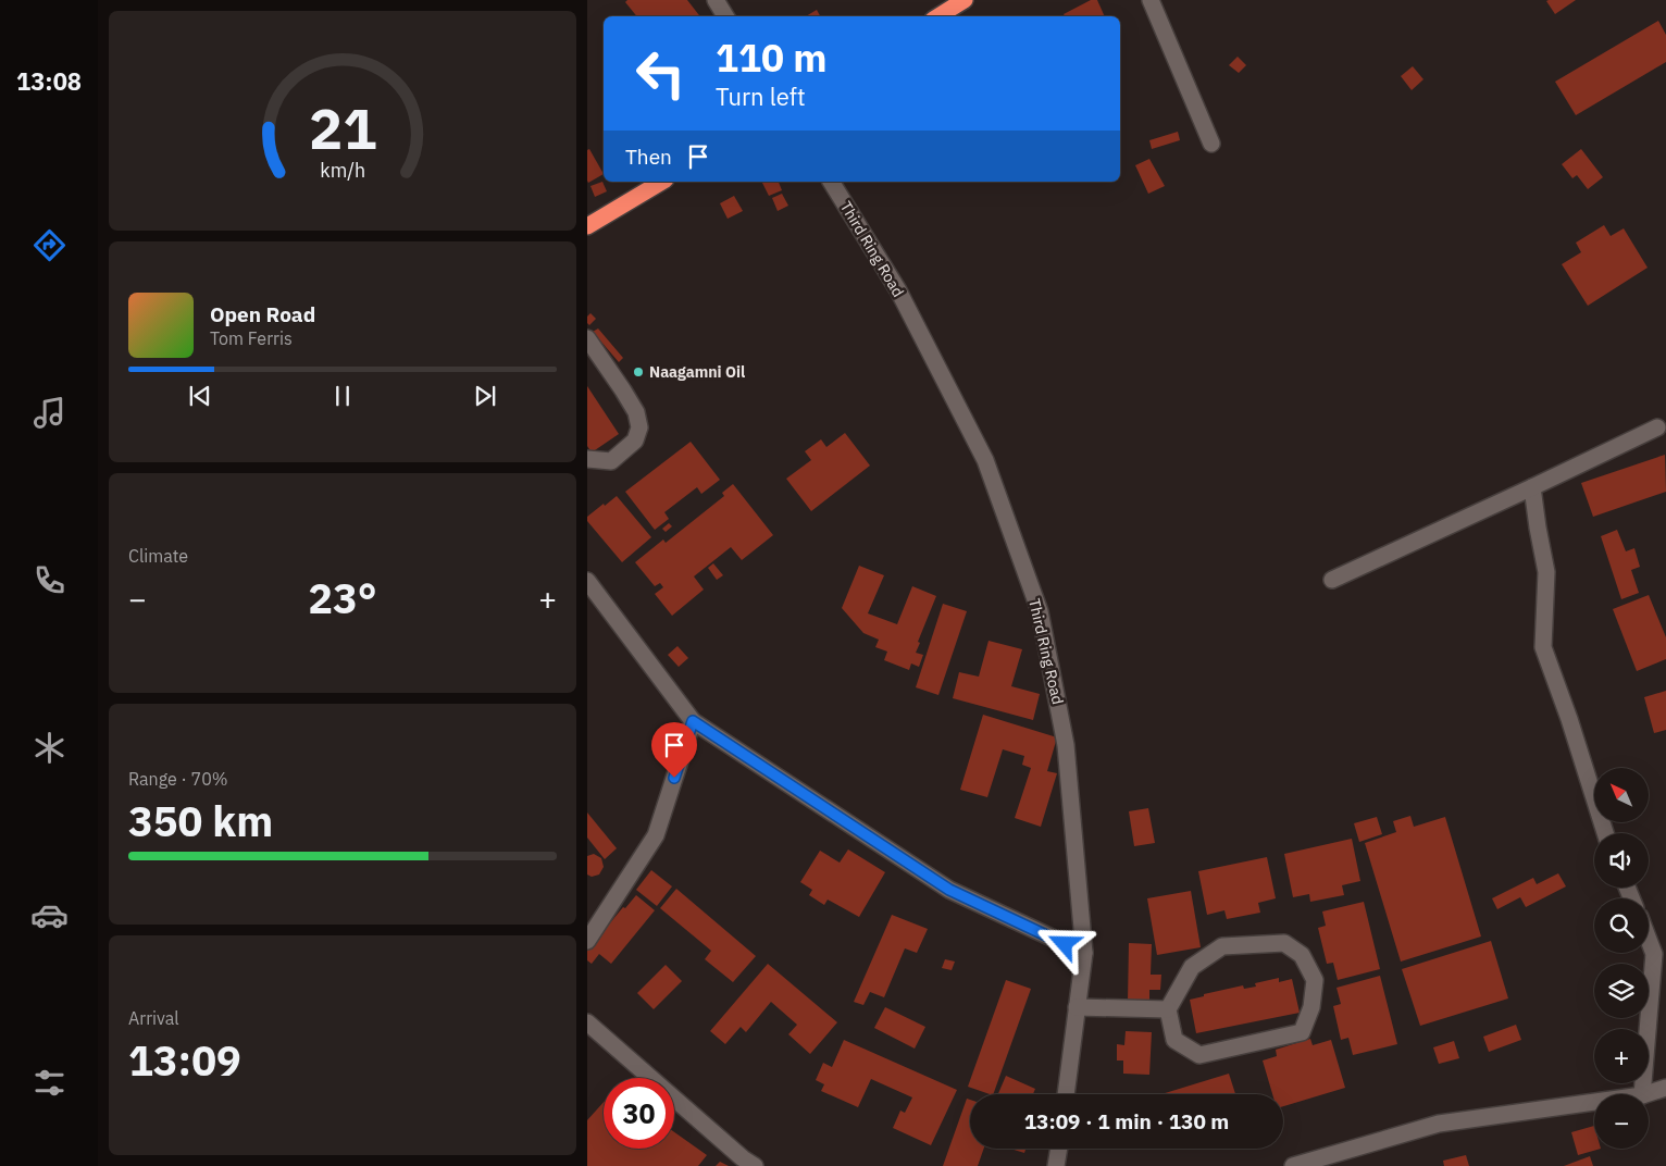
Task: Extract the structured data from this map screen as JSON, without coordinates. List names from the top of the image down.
{
  "streets": {
    "street": ["Third Ring Road"]
  },
  "places": ["Naagamni Oil"],
  "north": "top left",
  "page": {
    "tabs": "13:08",
    "turn": ["110 m", "Turn left"],
    "then": "Then",
    "song": ["Open Road", "Tom Ferris"],
    "tile": [
      "Climate",
      ["Range · 70%", "350 km"],
      ["Arrival", "13:09"]
    ],
    "heat": ["−", "23°", "+"],
    "map_buttons": ["+", "−"],
    "limit": "30",
    "trip": "13:09 · 1 min · 130 m",
    "gauge": ["21", "km/h"]
  }
}
